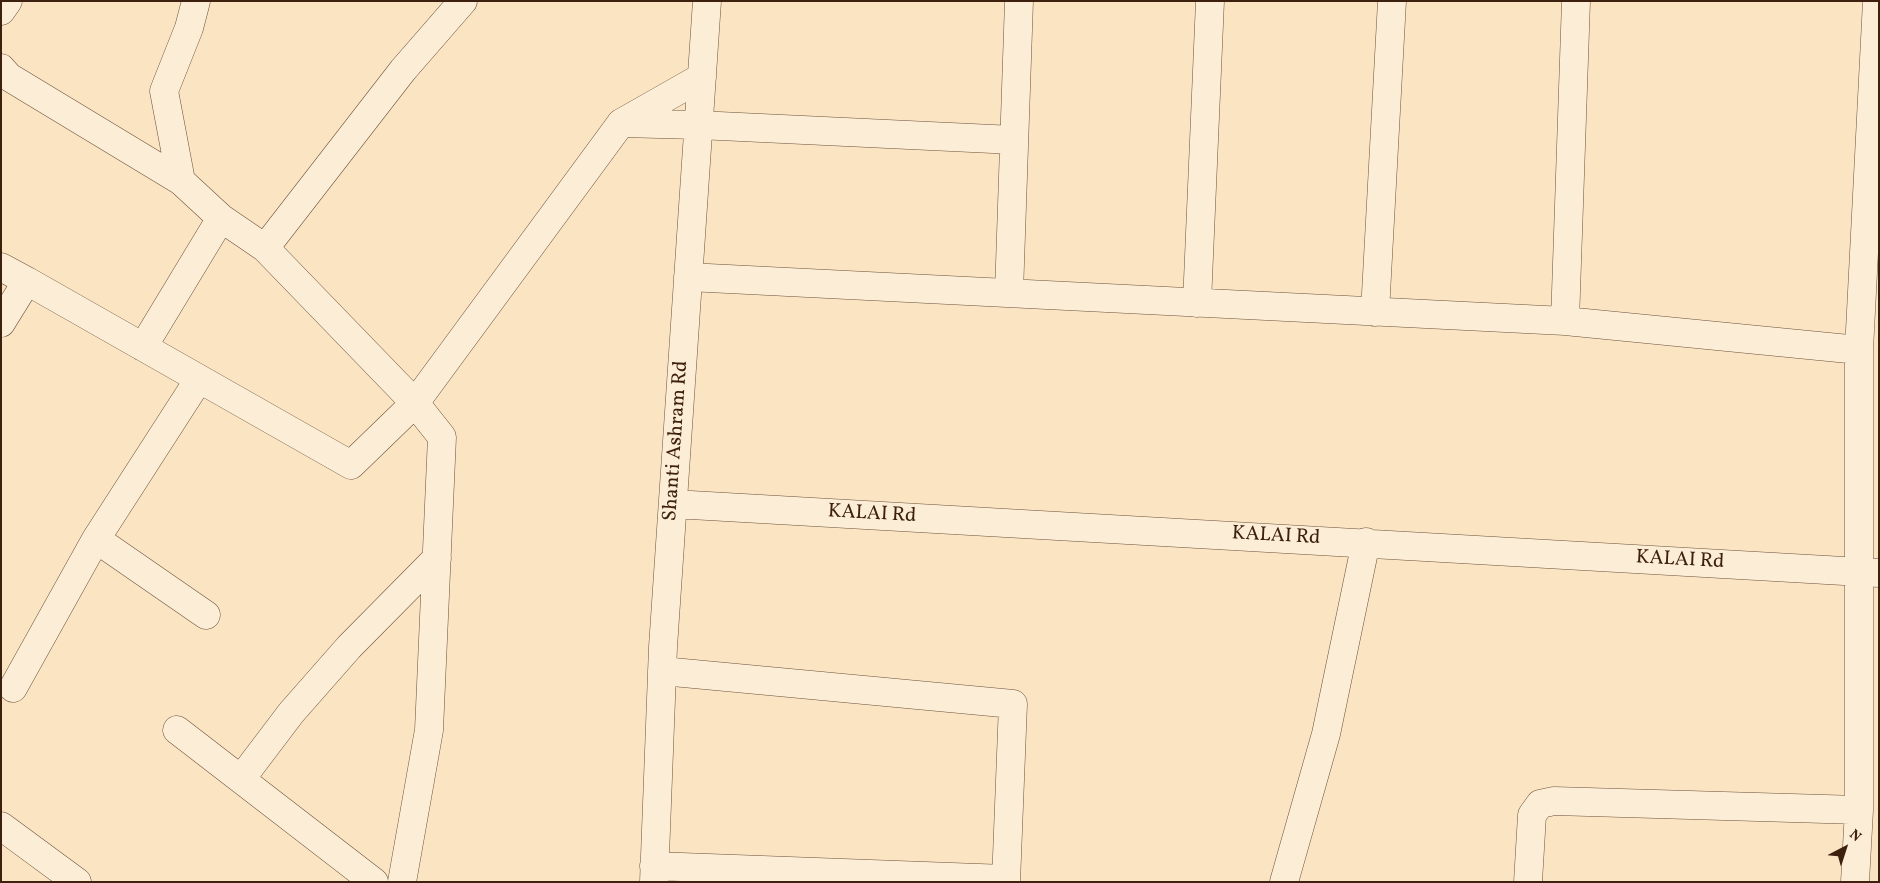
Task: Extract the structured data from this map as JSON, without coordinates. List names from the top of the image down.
{
  "streets": {
    "street": ["Shanti Ashram Rd", "KALAI Rd"]
  },
  "crossings": [
    ["Shanti Ashram Rd", "KALAI Rd"]
  ],
  "north": "top right"
}
